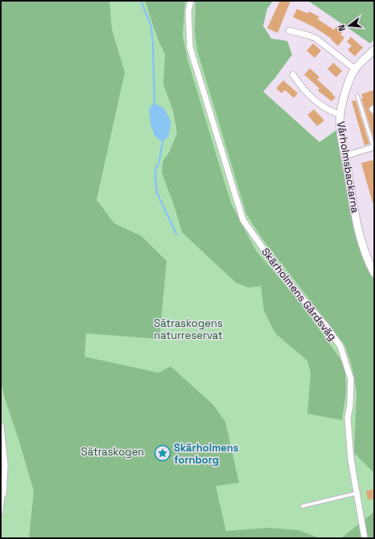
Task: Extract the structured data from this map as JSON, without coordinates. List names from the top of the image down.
{
  "streets": {
    "street": ["Vårholmsbackarna", "Skärholmens Gårdsväg"]
  },
  "parks": ["Sätraskogens naturreservat", "Sätraskogen"],
  "places": {
    "place": ["Skärholmens fornborg"]
  },
  "north": "left"
}
